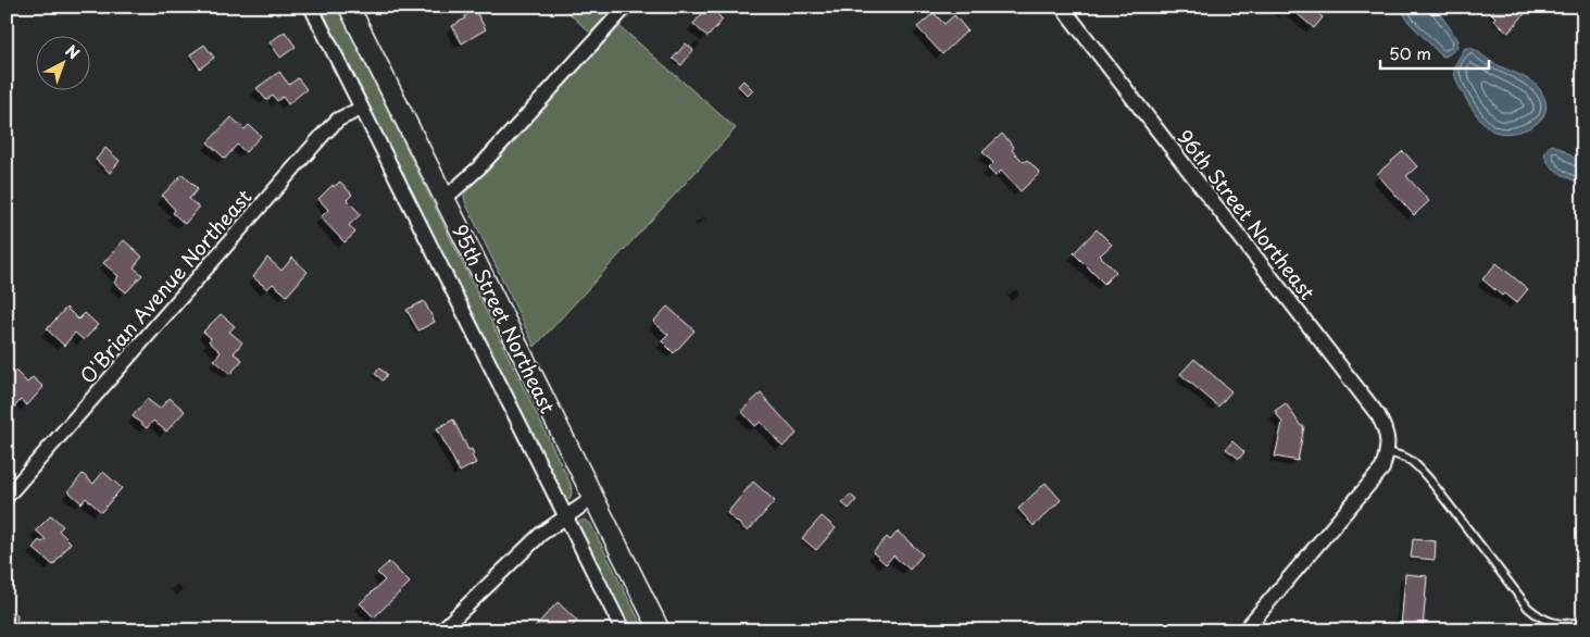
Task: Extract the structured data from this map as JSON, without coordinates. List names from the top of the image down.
{
  "streets": {
    "main road": ["95th Street Northeast"],
    "street": ["96th Street Northeast", "O'Brian Avenue Northeast"]
  },
  "scale_bar": "50 m",
  "north": "top right"
}
